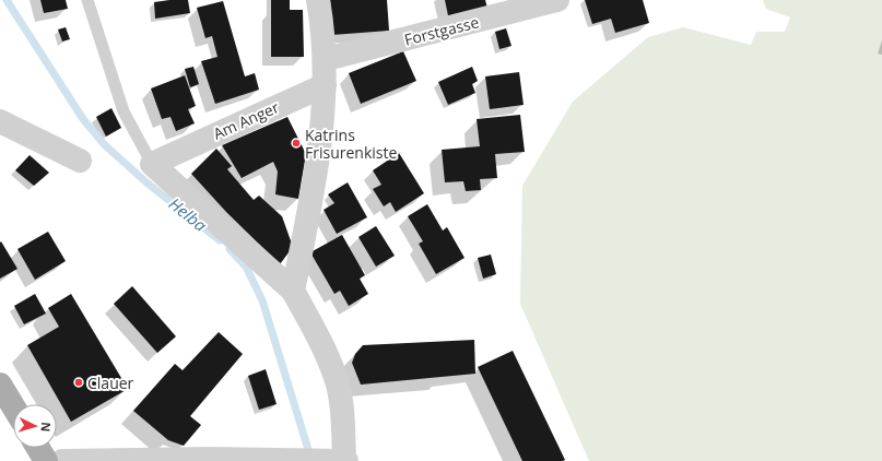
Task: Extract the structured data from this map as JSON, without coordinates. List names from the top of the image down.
{
  "streets": {
    "street": ["Forstgasse", "Am Anger"]
  },
  "water": ["Helba"],
  "places": ["Katrins Frisurenkiste", "Clauer"],
  "north": "right"
}
